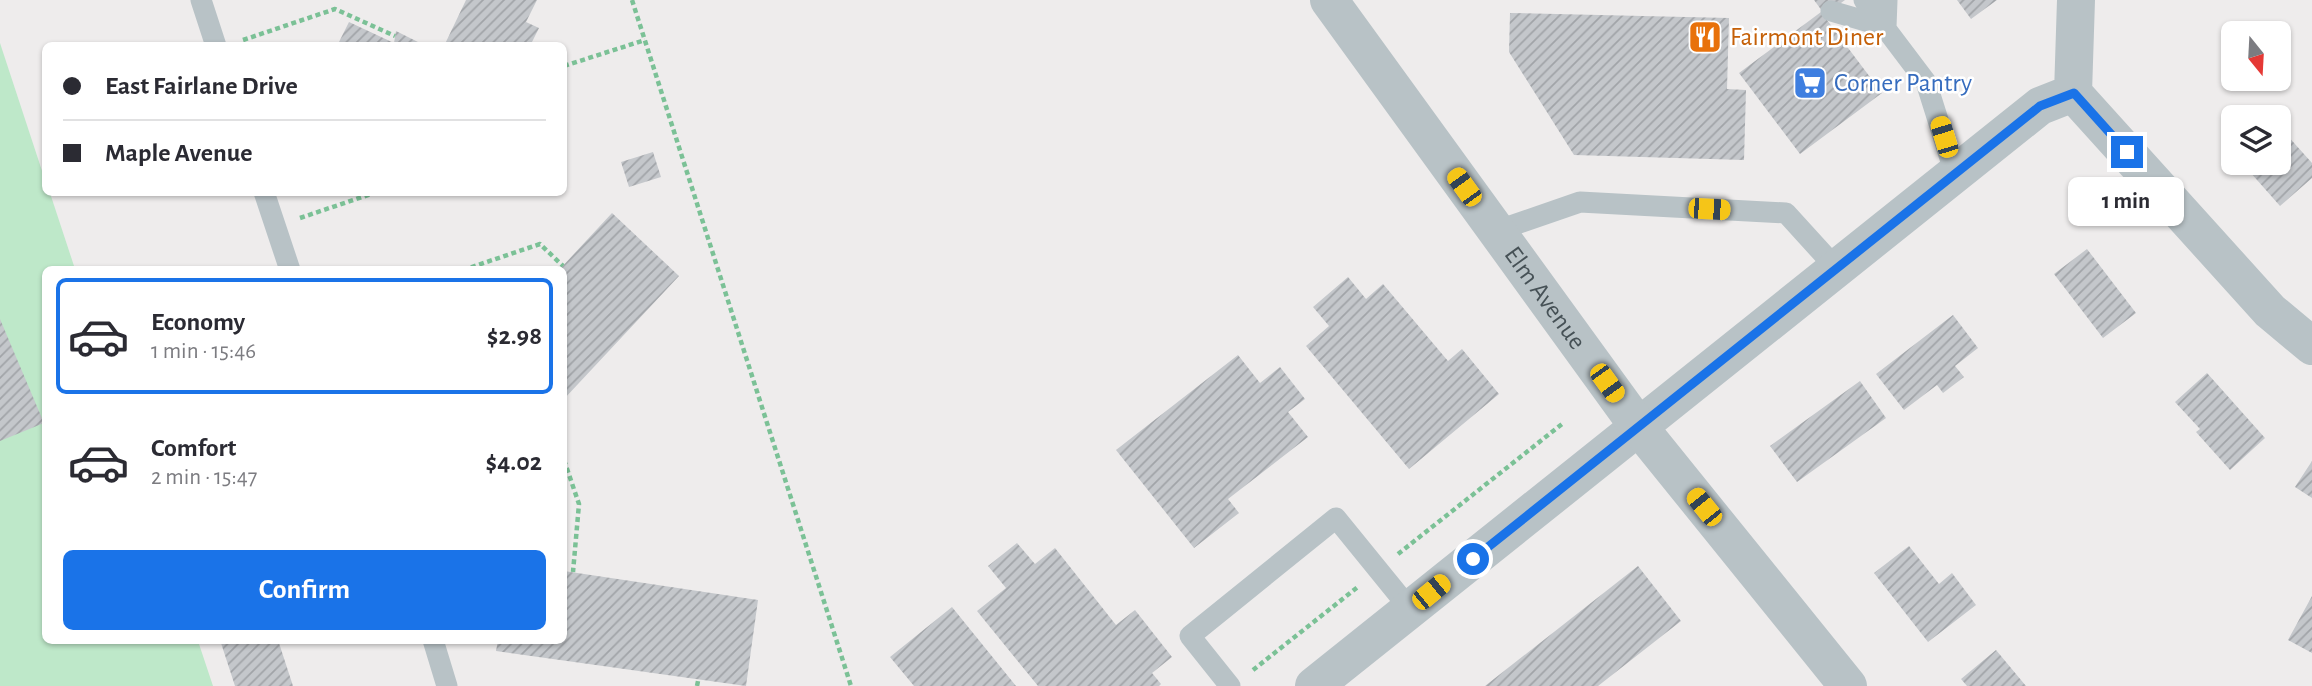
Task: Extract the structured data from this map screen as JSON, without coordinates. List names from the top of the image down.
{
  "streets": {
    "street": ["Elm Avenue"]
  },
  "places": {
    "restaurant": ["Fairmont Diner"],
    "supermarket": ["Corner Pantry"]
  },
  "north": "bottom",
  "page": {
    "banner": ["East Fairlane Drive", "Maple Avenue"],
    "bubble": "1 min",
    "list": [
      {
        "name": "Economy",
        "note": "1 min · 15:46",
        "value": "$2.98"
      },
      {
        "name": "Comfort",
        "note": "2 min · 15:47",
        "value": "$4.02"
      }
    ],
    "buttons": "Confirm"
  }
}
